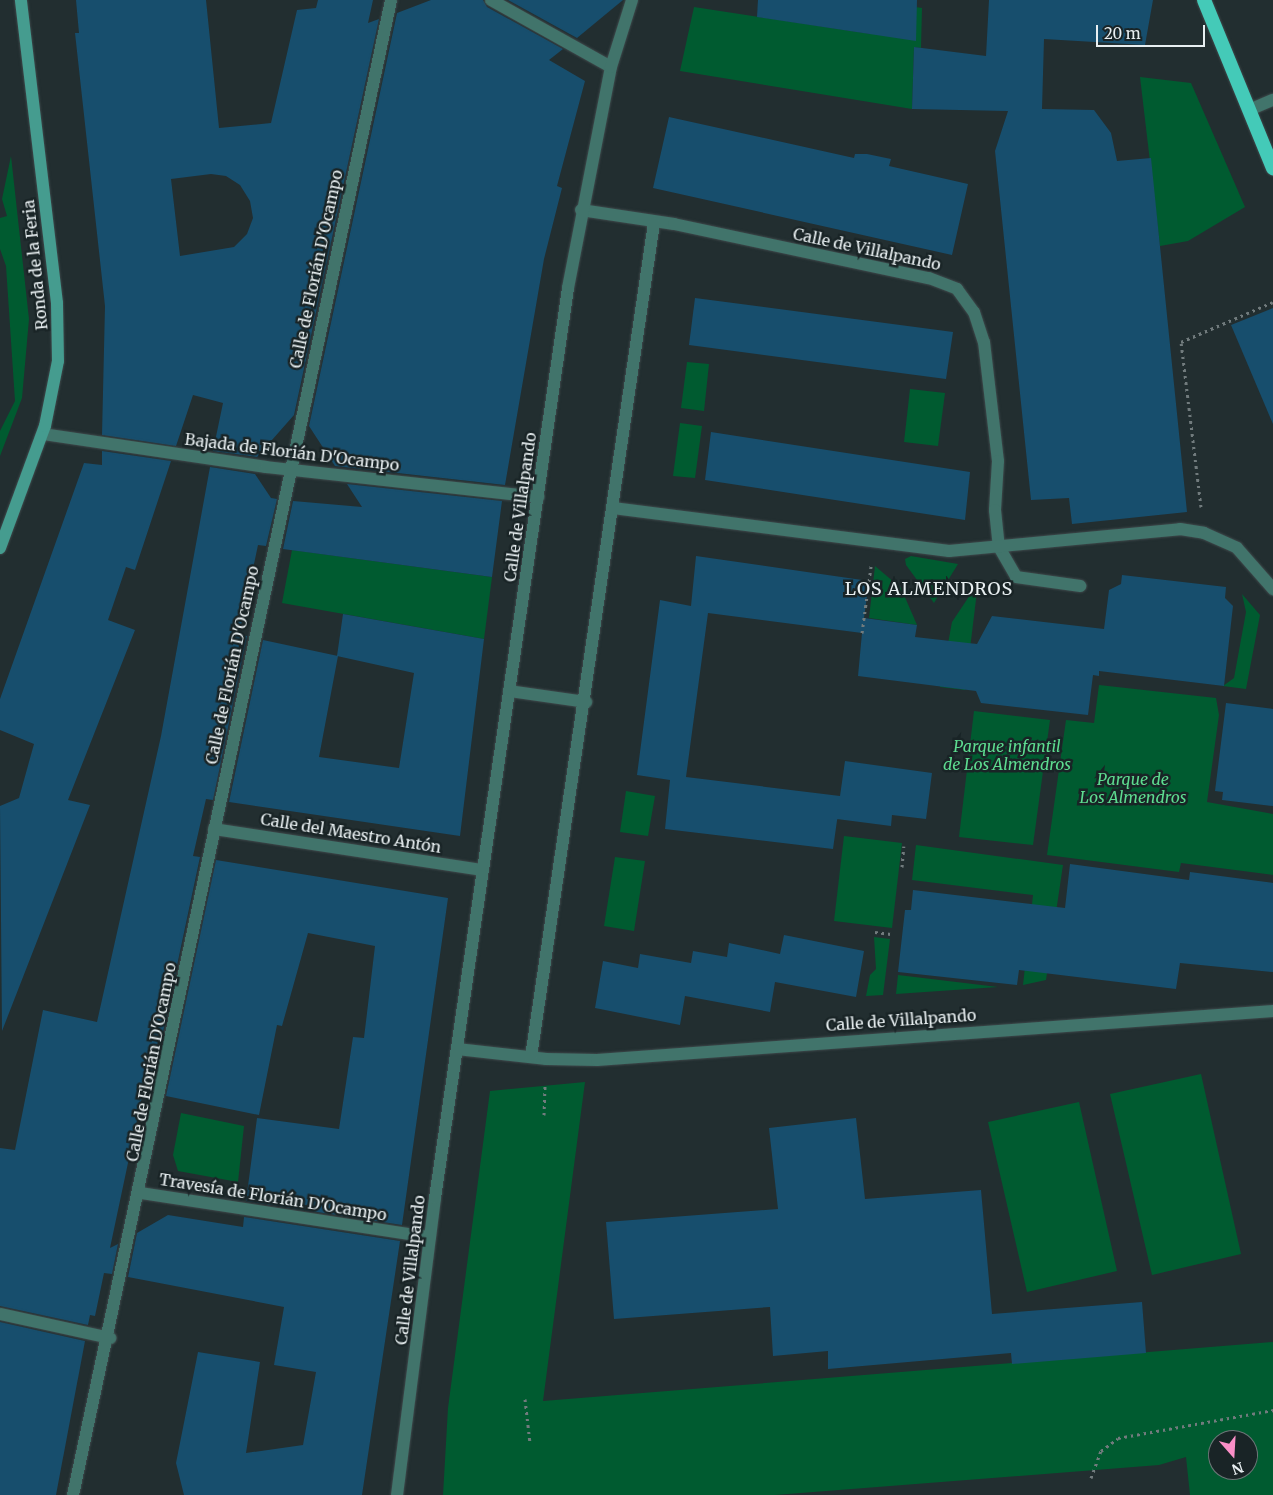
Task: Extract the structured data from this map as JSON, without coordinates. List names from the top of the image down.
{
  "streets": {
    "main road": ["Ronda de la Feria"],
    "street": [
      "Calle de Villalpando",
      "Calle de Florián D'Ocampo",
      "Bajada de Florián D'Ocampo",
      "Calle del Maestro Antón",
      "Travesía de Florián D'Ocampo"
    ]
  },
  "crossings": [
    ["Calle de Villalpando", "Bajada de Florián D'Ocampo"],
    ["Calle de Villalpando", "Calle del Maestro Antón"],
    ["Calle de Villalpando", "Travesía de Florián D'Ocampo"],
    ["Ronda de la Feria", "Bajada de Florián D'Ocampo"],
    ["Calle de Florián D'Ocampo", "Bajada de Florián D'Ocampo"],
    ["Calle de Florián D'Ocampo", "Calle del Maestro Antón"],
    ["Calle de Florián D'Ocampo", "Travesía de Florián D'Ocampo"]
  ],
  "districts": ["LOS ALMENDROS"],
  "parks": ["Parque infantil de Los Almendros", "Parque de Los Almendros"],
  "scale_bar": "20 m",
  "north": "bottom"
}
